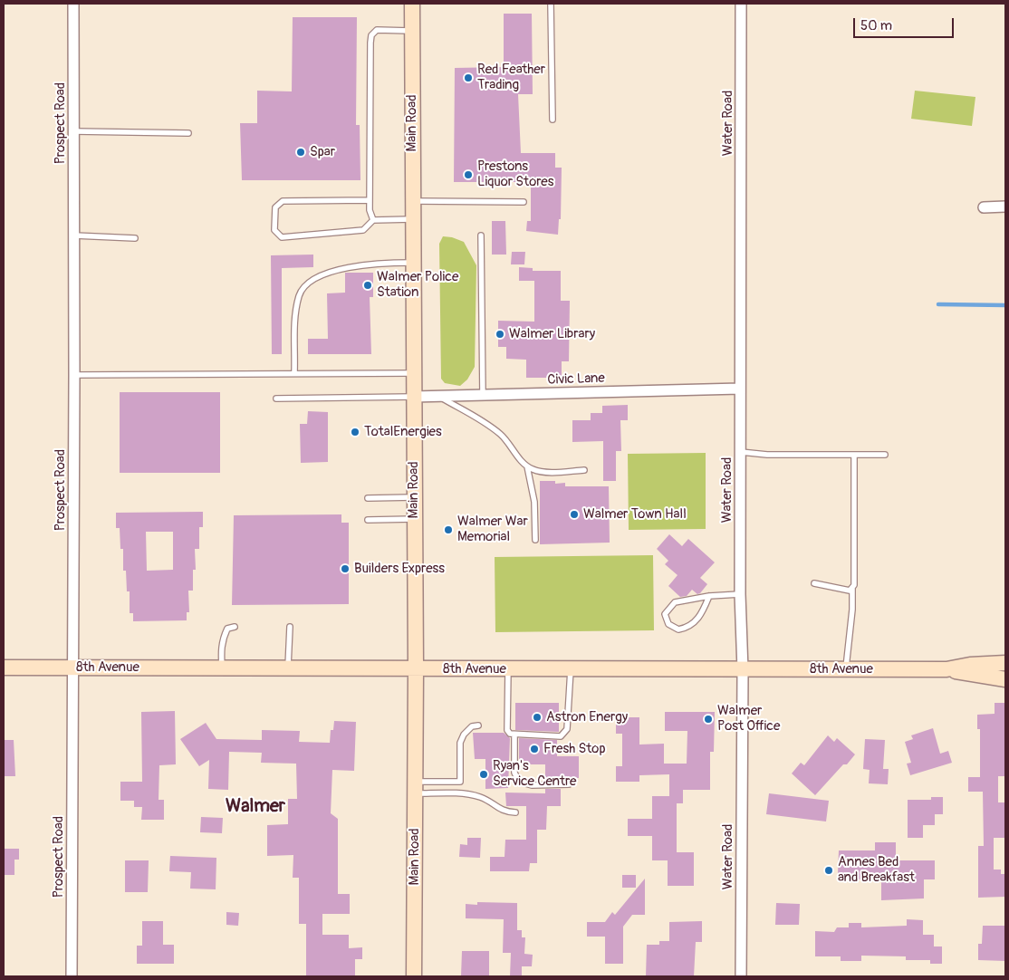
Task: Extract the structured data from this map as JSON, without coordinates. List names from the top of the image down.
{
  "streets": {
    "main road": ["Main Road", "8th Avenue"],
    "street": ["Prospect Road", "Water Road", "Civic Lane"]
  },
  "crossings": [
    ["Prospect Road", "8th Avenue"],
    ["Main Road", "Civic Lane"],
    ["Main Road", "8th Avenue"],
    ["Water Road", "Civic Lane"],
    ["Water Road", "8th Avenue"]
  ],
  "districts": ["Walmer"],
  "places": [
    "Red Feather Trading",
    "Spar",
    "Prestons Liquor Stores",
    "Walmer Police Station",
    "Walmer Library",
    "TotalEnergies",
    "Walmer Town Hall",
    "Walmer War Memorial",
    "Builders Express",
    "Astron Energy",
    "Walmer Post Office",
    "Fresh Stop",
    "Ryan's Service Centre",
    "Annes Bed and Breakfast"
  ],
  "scale_bar": "50 m"
}
